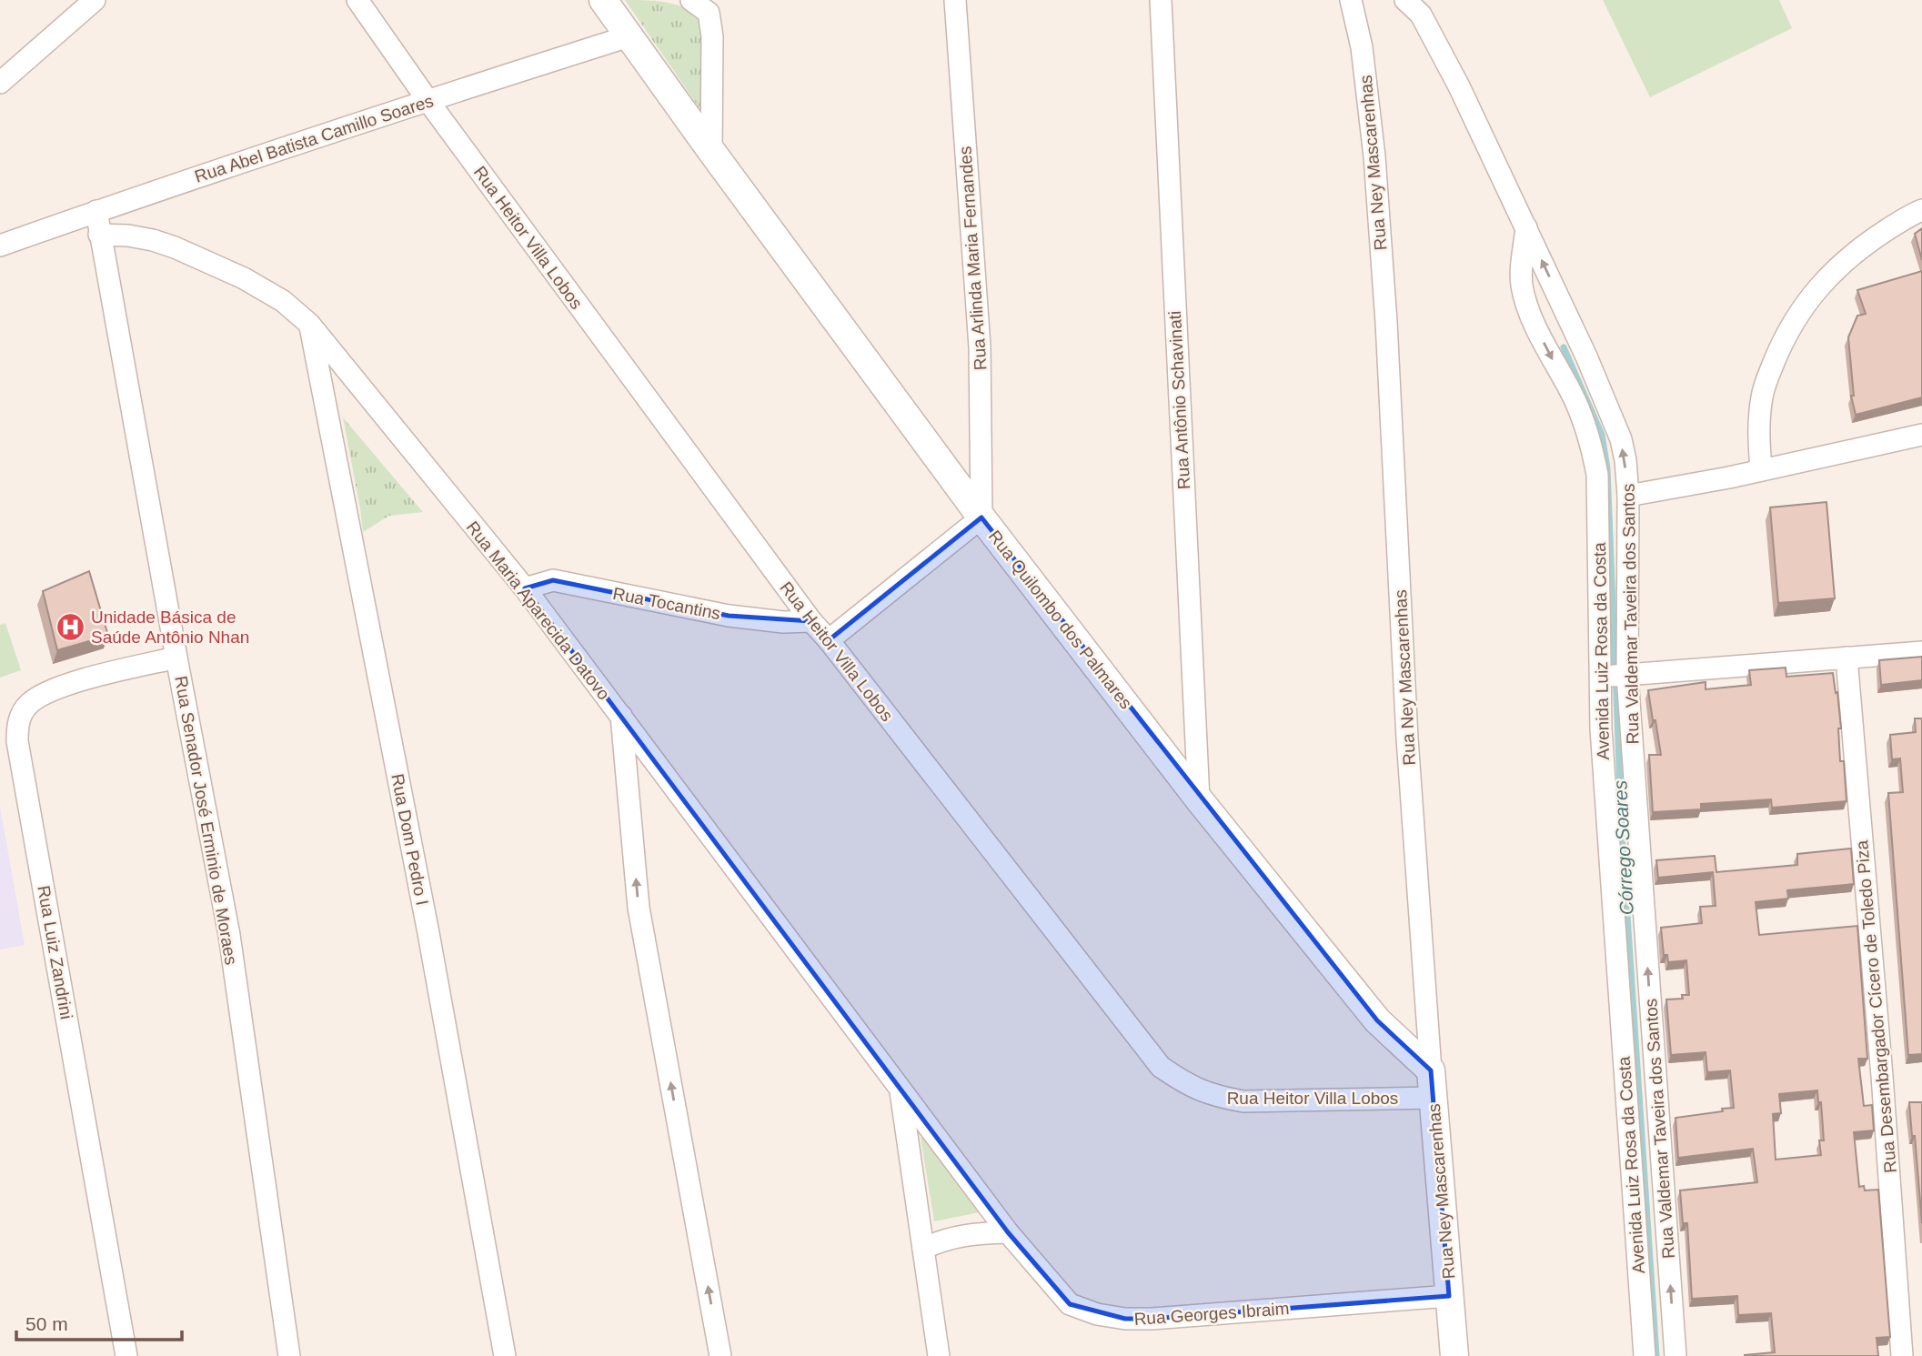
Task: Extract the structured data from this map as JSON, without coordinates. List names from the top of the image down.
{
  "streets": {
    "street": [
      "Rua Abel Batista Camillo Soares",
      "Rua Ney Mascarenhas",
      "Rua Heitor Villa Lobos",
      "Rua Arlinda Maria Fernandes",
      "Rua Antônio Schavinati",
      "Rua Tocantins",
      "Rua Maria Aparecida Datovo",
      "Rua Valdemar Taveira dos Santos",
      "Rua Quilombo dos Palmares",
      "Avenida Luiz Rosa da Costa",
      "Rua Senador José Erminio de Moraes",
      "Rua Dom Pedro I",
      "Rua Luiz Zandrini",
      "Rua Desembargador Cícero de Toledo Piza",
      "Rua Georges Ibraim"
    ]
  },
  "crossings": [
    ["Rua Abel Batista Camillo Soares", "Rua Heitor Villa Lobos"],
    ["Rua Abel Batista Camillo Soares", "Rua Quilombo dos Palmares"],
    ["Rua Abel Batista Camillo Soares", "Rua Senador José Erminio de Moraes"],
    ["Rua Ney Mascarenhas", "Rua Heitor Villa Lobos"],
    ["Rua Ney Mascarenhas", "Rua Quilombo dos Palmares"],
    ["Rua Ney Mascarenhas", "Rua Georges Ibraim"],
    ["Rua Heitor Villa Lobos", "Rua Tocantins"],
    ["Rua Arlinda Maria Fernandes", "Rua Quilombo dos Palmares"],
    ["Rua Antônio Schavinati", "Rua Quilombo dos Palmares"],
    ["Rua Tocantins", "Rua Maria Aparecida Datovo"],
    ["Rua Maria Aparecida Datovo", "Rua Senador José Erminio de Moraes"],
    ["Rua Maria Aparecida Datovo", "Rua Dom Pedro I"],
    ["Rua Maria Aparecida Datovo", "Rua Georges Ibraim"],
    ["Rua Valdemar Taveira dos Santos", "Avenida Luiz Rosa da Costa"],
    ["Rua Senador José Erminio de Moraes", "Rua Luiz Zandrini"]
  ],
  "one_way": ["Rua Valdemar Taveira dos Santos", "Avenida Luiz Rosa da Costa"],
  "water": ["Córrego Soares"],
  "places": {
    "hospital": ["Unidade Básica de Saúde Antônio Nhan"]
  },
  "scale_bar": "50 m"
}
